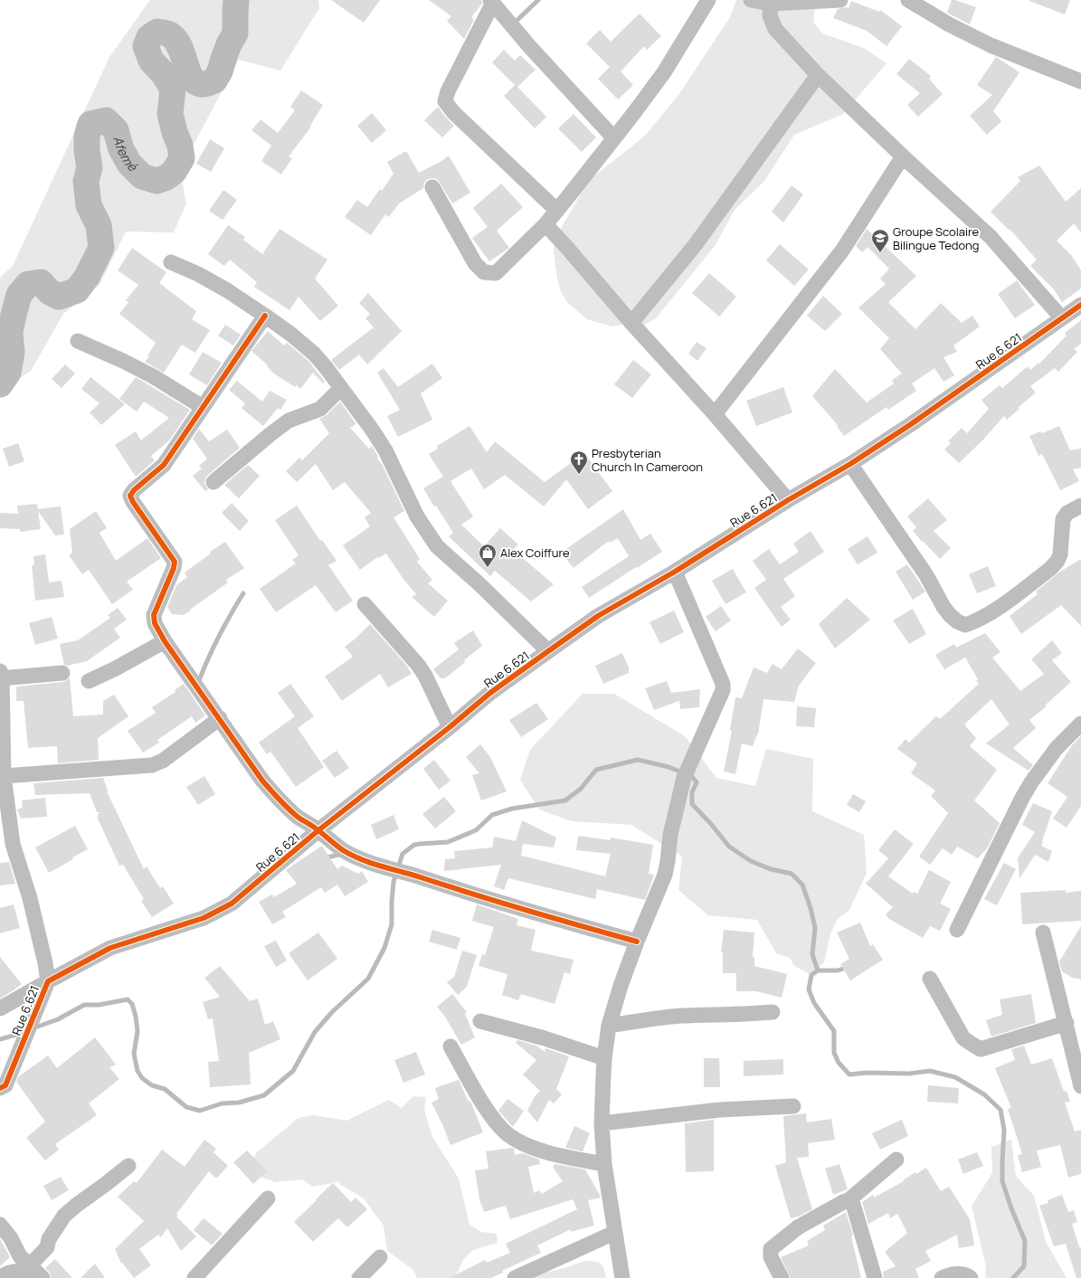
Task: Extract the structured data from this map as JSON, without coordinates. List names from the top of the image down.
{
  "streets": {
    "street": ["Rue 6.621"]
  },
  "water": ["Afemé"],
  "places": {
    "school or university": ["Groupe Scolaire Bilingue Tedong"],
    "church": ["Presbyterian Church In Cameroon"],
    "shop": ["Alex Coiffure"]
  }
}
